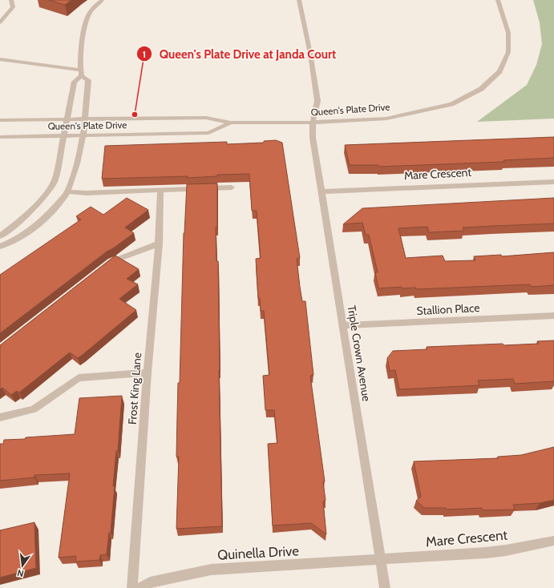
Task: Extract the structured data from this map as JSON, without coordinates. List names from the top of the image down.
{
  "streets": {
    "street": [
      "Queen's Plate Drive",
      "Mare Crescent",
      "Stallion Place",
      "Triple Crown Avenue",
      "Frost King Lane",
      "Quinella Drive"
    ]
  },
  "crossings": [
    ["Queen's Plate Drive", "Triple Crown Avenue"],
    ["Mare Crescent", "Triple Crown Avenue"],
    ["Mare Crescent", "Quinella Drive"],
    ["Stallion Place", "Triple Crown Avenue"],
    ["Triple Crown Avenue", "Quinella Drive"]
  ],
  "places": ["Queen's Plate Drive at Janda Court"],
  "north": "bottom"
}
